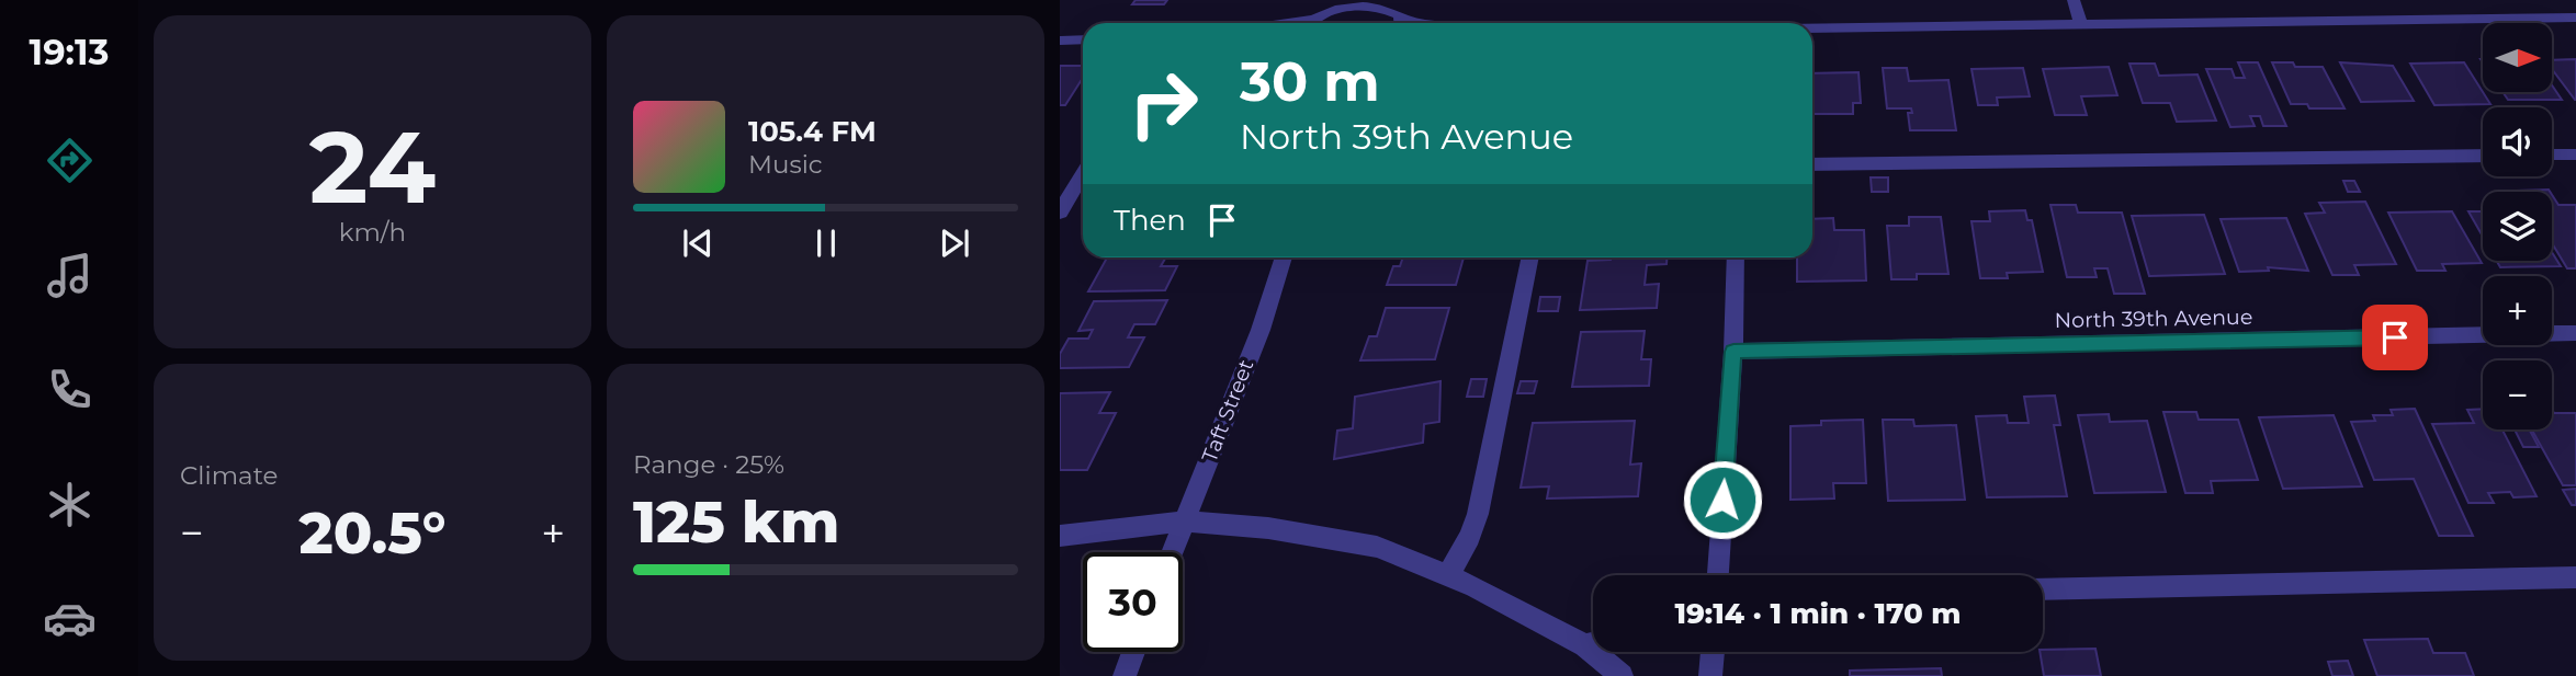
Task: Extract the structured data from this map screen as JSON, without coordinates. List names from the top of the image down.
{
  "streets": {
    "street": ["North 39th Avenue", "Taft Street"]
  },
  "north": "right",
  "page": {
    "tabs": "19:13",
    "tile": [
      ["24", "km/h"],
      "Climate",
      ["Range · 25%", "125 km"]
    ],
    "map_buttons": ["+", "−"],
    "turn": ["30 m", "North 39th Avenue"],
    "song": ["105.4 FM", "Music"],
    "then": "Then",
    "heat": ["−", "20.5°", "+"],
    "limit": "30",
    "trip": "19:14 · 1 min · 170 m"
  }
}
